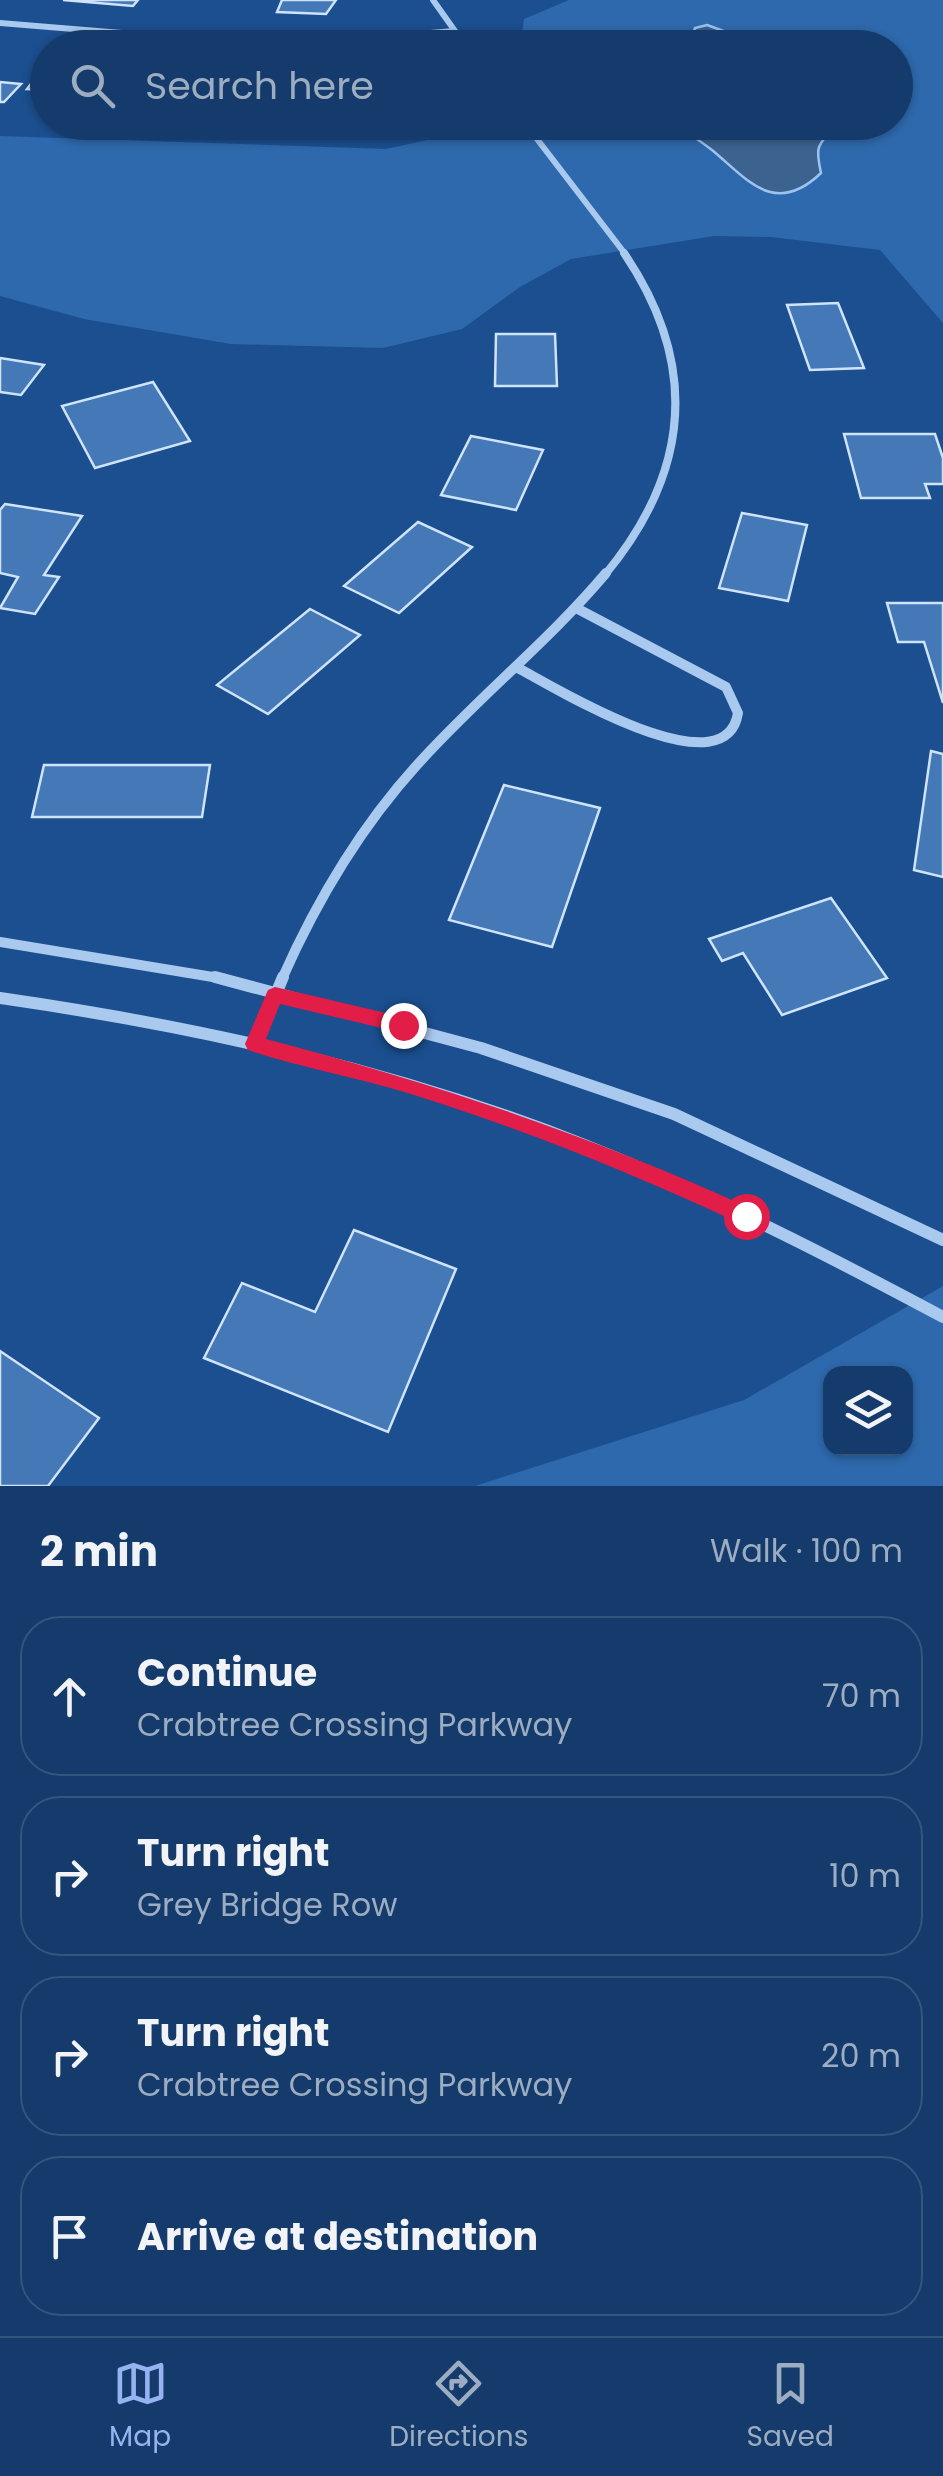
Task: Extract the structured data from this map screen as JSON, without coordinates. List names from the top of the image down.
{
  "page": {
    "search": "Search here",
    "heading": ["2 min", "Walk · 100 m"],
    "list": [
      ["Continue", "Crabtree Crossing Parkway", "70 m"],
      ["Turn right", "Grey Bridge Row", "10 m"],
      ["Turn right", "Crabtree Crossing Parkway", "20 m"],
      "Arrive at destination"
    ],
    "nav": ["Map", "Directions", "Saved"]
  }
}
